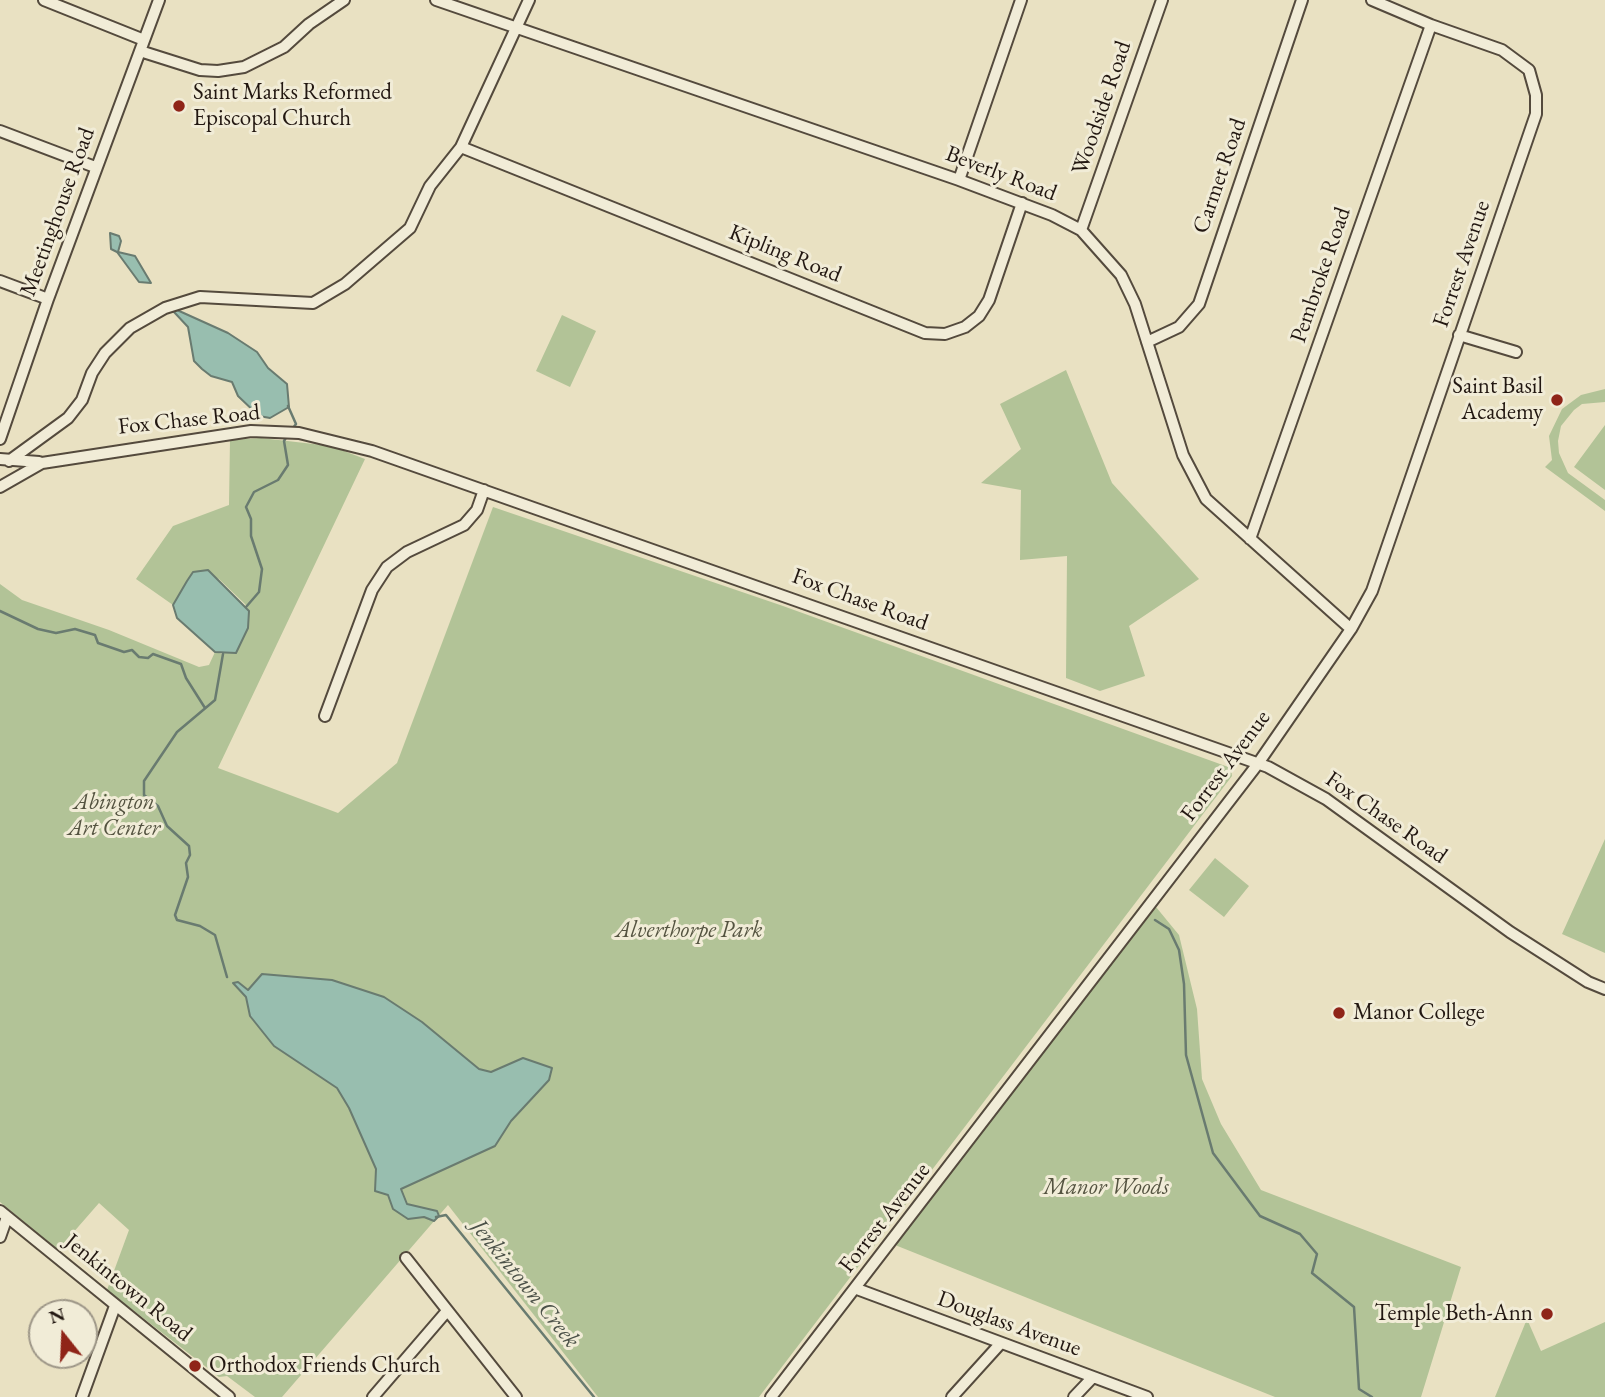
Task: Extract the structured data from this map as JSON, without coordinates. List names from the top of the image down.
{
  "streets": {
    "street": [
      "Woodside Road",
      "Beverly Road",
      "Carmet Road",
      "Meetinghouse Road",
      "Kipling Road",
      "Forrest Avenue",
      "Pembroke Road",
      "Fox Chase Road",
      "Jenkintown Road",
      "Douglass Avenue"
    ]
  },
  "crossings": [
    ["Woodside Road", "Beverly Road"],
    ["Beverly Road", "Carmet Road"],
    ["Beverly Road", "Kipling Road"],
    ["Beverly Road", "Forrest Avenue"],
    ["Beverly Road", "Pembroke Road"],
    ["Forrest Avenue", "Pembroke Road"],
    ["Forrest Avenue", "Fox Chase Road"],
    ["Forrest Avenue", "Douglass Avenue"]
  ],
  "water": ["Jenkintown Creek"],
  "parks": ["Abington Art Center", "Alverthorpe Park", "Manor Woods"],
  "places": [
    "Saint Marks Reformed Episcopal Church",
    "Saint Basil Academy",
    "Manor College",
    "Temple Beth-Ann",
    "Orthodox Friends Church"
  ],
  "north": "top"
}
